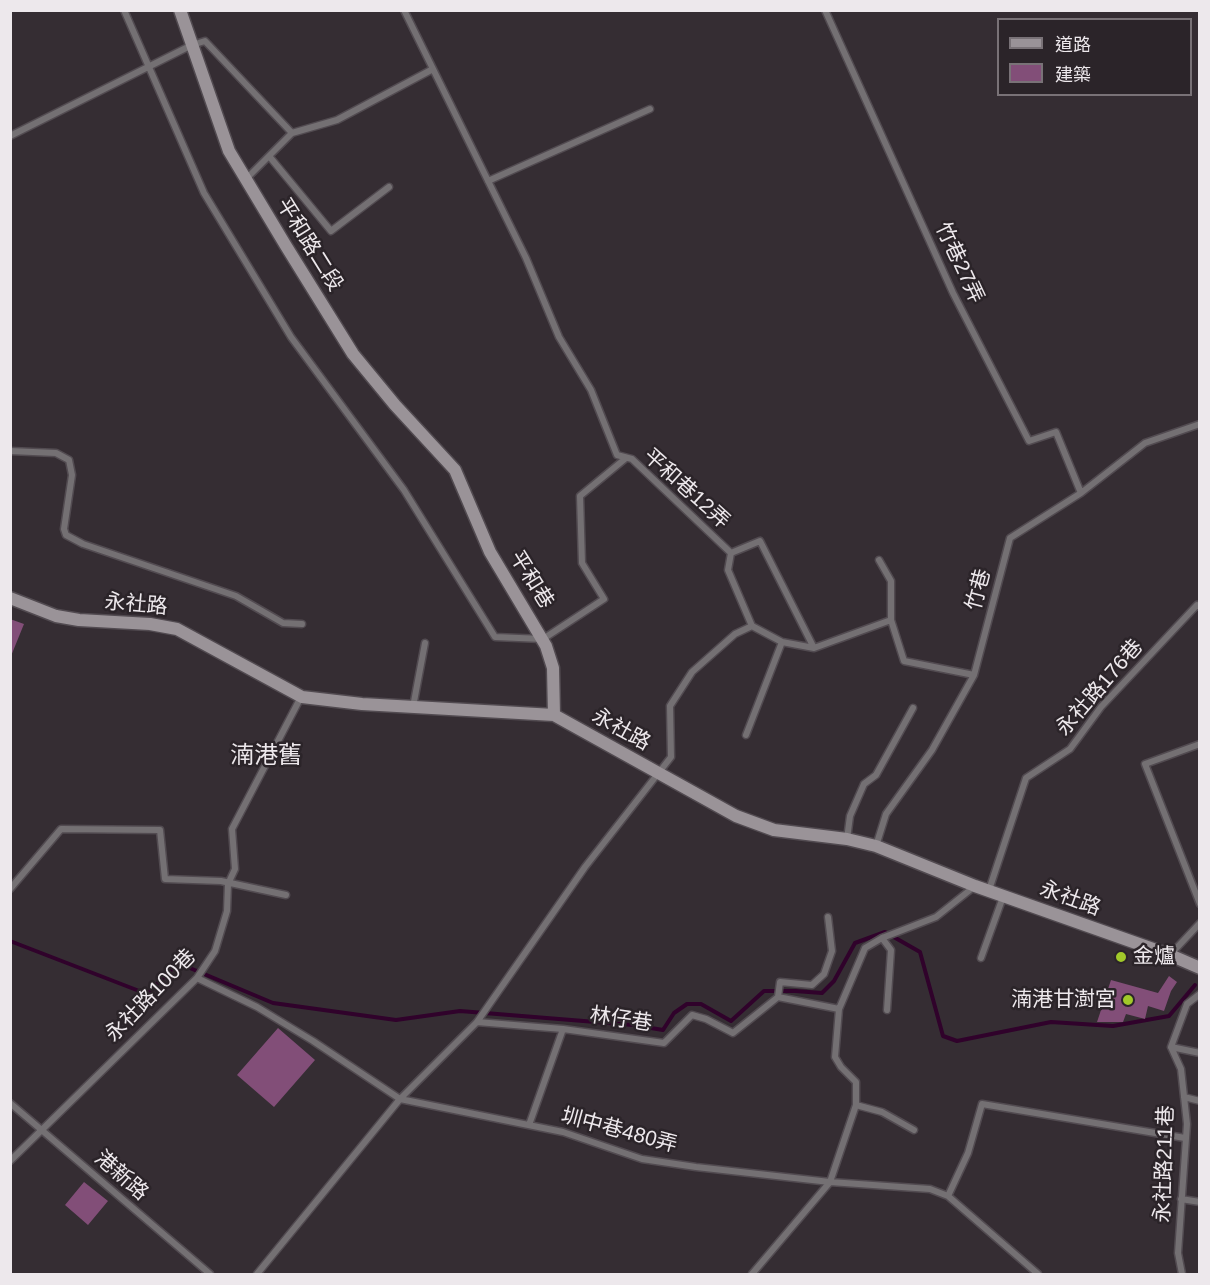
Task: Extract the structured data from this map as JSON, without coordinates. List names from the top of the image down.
{
  "streets": {
    "street": ["平和路二段", "平和巷", "永社路"],
    "lane": [
      "竹巷27弄",
      "平和巷12弄",
      "竹巷",
      "永社路176巷",
      "永社路100巷",
      "林仔巷",
      "圳中巷480弄",
      "永社路211巷",
      "港新路"
    ]
  },
  "crossings": [
    ["平和路二段", "平和巷"],
    ["竹巷27弄", "竹巷"],
    ["平和巷12弄", "平和巷"],
    ["平和巷", "永社路"],
    ["竹巷", "永社路"],
    ["永社路", "永社路176巷"],
    ["永社路", "永社路100巷"],
    ["永社路100巷", "圳中巷480弄"],
    ["永社路100巷", "港新路"]
  ],
  "districts": ["湳港舊"],
  "places": ["金爐", "湳港甘澍宮"],
  "legend": ["道路", "建築"]
}
